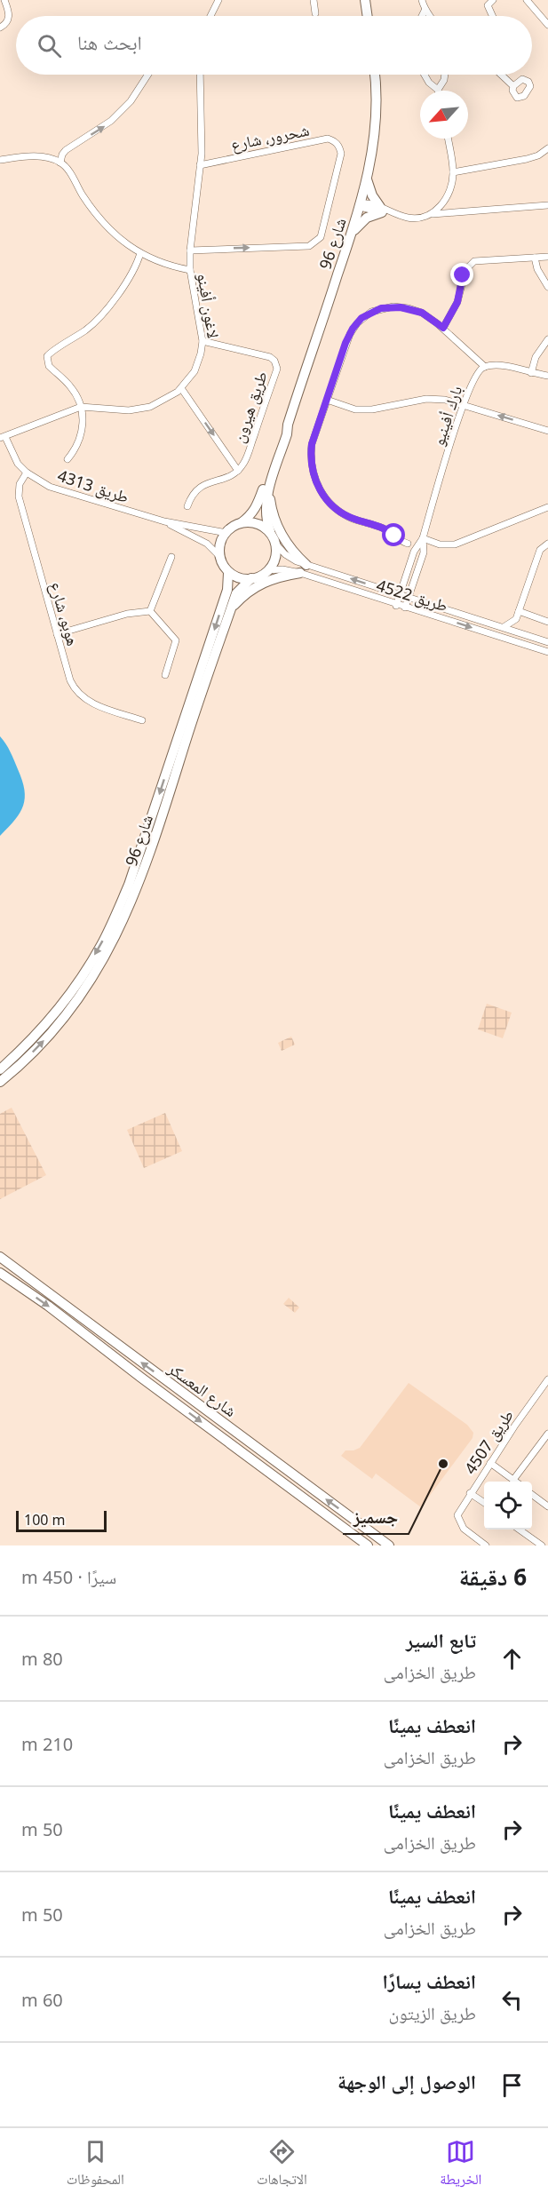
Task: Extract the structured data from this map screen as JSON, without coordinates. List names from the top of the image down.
{
  "streets": {
    "street": [
      "شحرور، شارع",
      "شارع 96",
      "لاغون أفينو",
      "طريق هيرون",
      "بارك أفينيو",
      "طريق 4313",
      "طريق 4522",
      "هوبو، شارع",
      "شارع المعسكر",
      "طريق 4507"
    ]
  },
  "crossings": [
    ["شحرور، شارع", "لاغون أفينو"],
    ["شارع 96", "طريق 4313"],
    ["شارع 96", "طريق 4522"],
    ["لاغون أفينو", "طريق هيرون"],
    ["لاغون أفينو", "طريق 4313"],
    ["بارك أفينيو", "طريق 4522"],
    ["طريق 4313", "طريق 4522"],
    ["طريق 4313", "هوبو، شارع"]
  ],
  "places": ["جسميز"],
  "scale_bar": "100 m",
  "north": "bottom left",
  "page": {
    "search": "ابحث هنا",
    "scale": "100 m",
    "heading": ["6 دقيقة", "سيرًا · 450 m"],
    "list": [
      ["تابع السير", "طريق الخزامى", "80 m"],
      ["انعطف يمينًا", "طريق الخزامى", "210 m"],
      ["انعطف يمينًا", "طريق الخزامى", "50 m"],
      ["انعطف يمينًا", "طريق الخزامى", "50 m"],
      ["انعطف يسارًا", "طريق الزيتون", "60 m"],
      "الوصول إلى الوجهة"
    ],
    "nav": ["الخريطة", "الاتجاهات", "المحفوظات"]
  }
}
